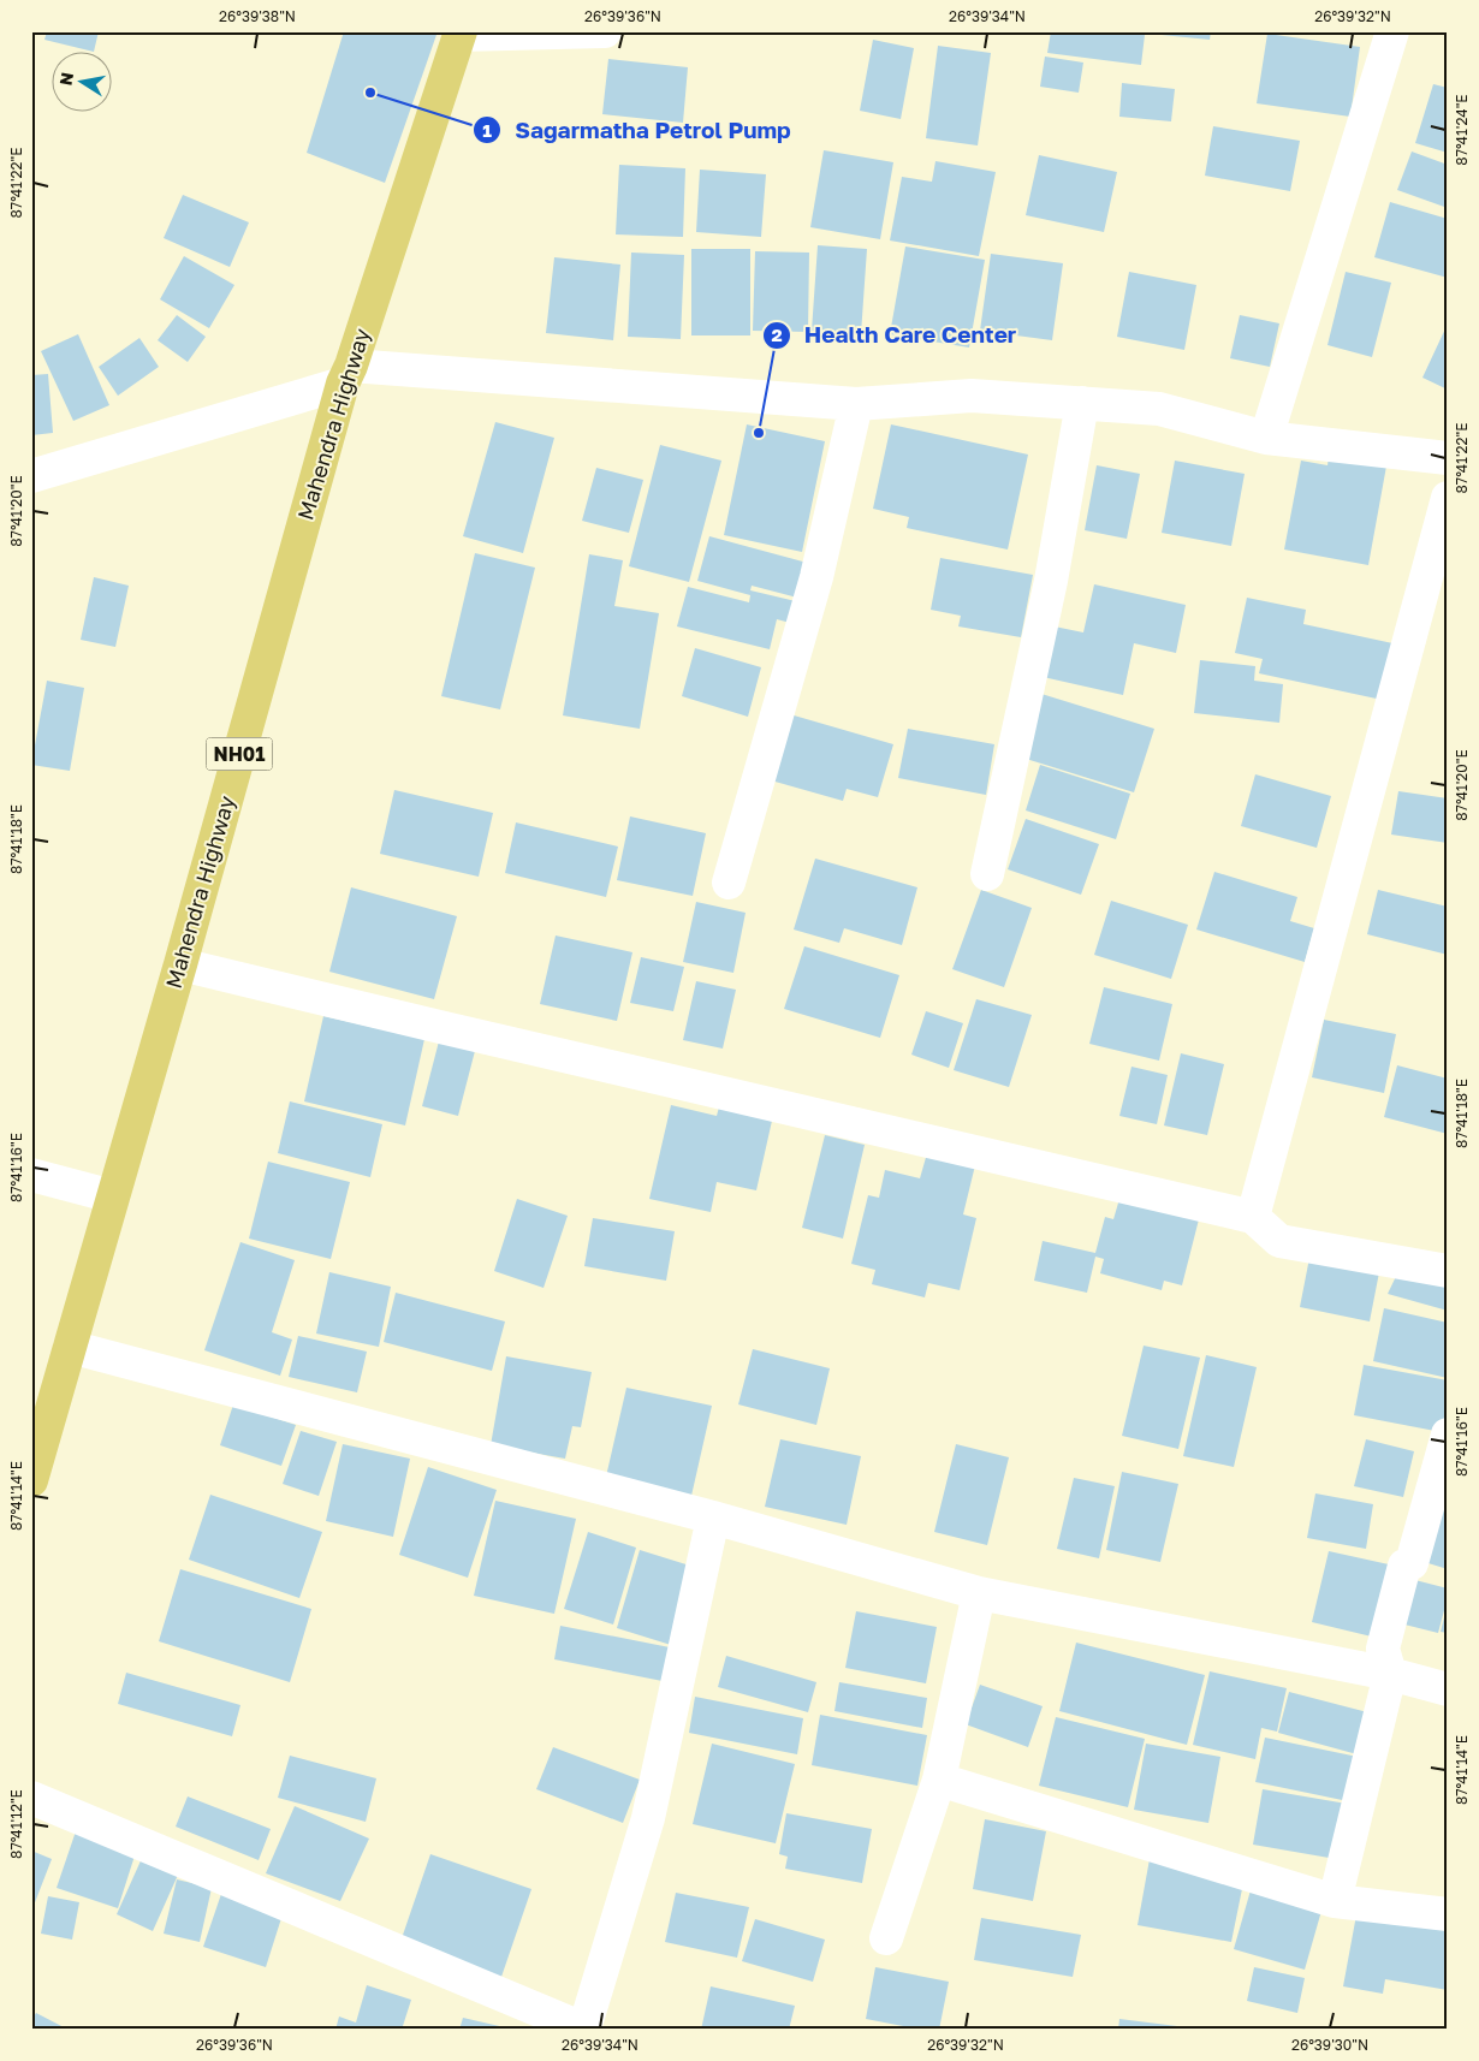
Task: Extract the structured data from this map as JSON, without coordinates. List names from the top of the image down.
{
  "streets": {
    "highway": ["Mahendra Highway", "NH01"]
  },
  "places": ["Sagarmatha Petrol Pump", "Health Care Center"],
  "north": "left",
  "coordinates": [
    "26°39'38\"N",
    "26°39'36\"N",
    "26°39'34\"N",
    "26°39'32\"N",
    "87°41'24\"E",
    "87°41'22\"E",
    "87°41'20\"E",
    "87°41'18\"E",
    "87°41'16\"E",
    "87°41'14\"E",
    "87°41'12\"E",
    "26°39'30\"N"
  ]
}
